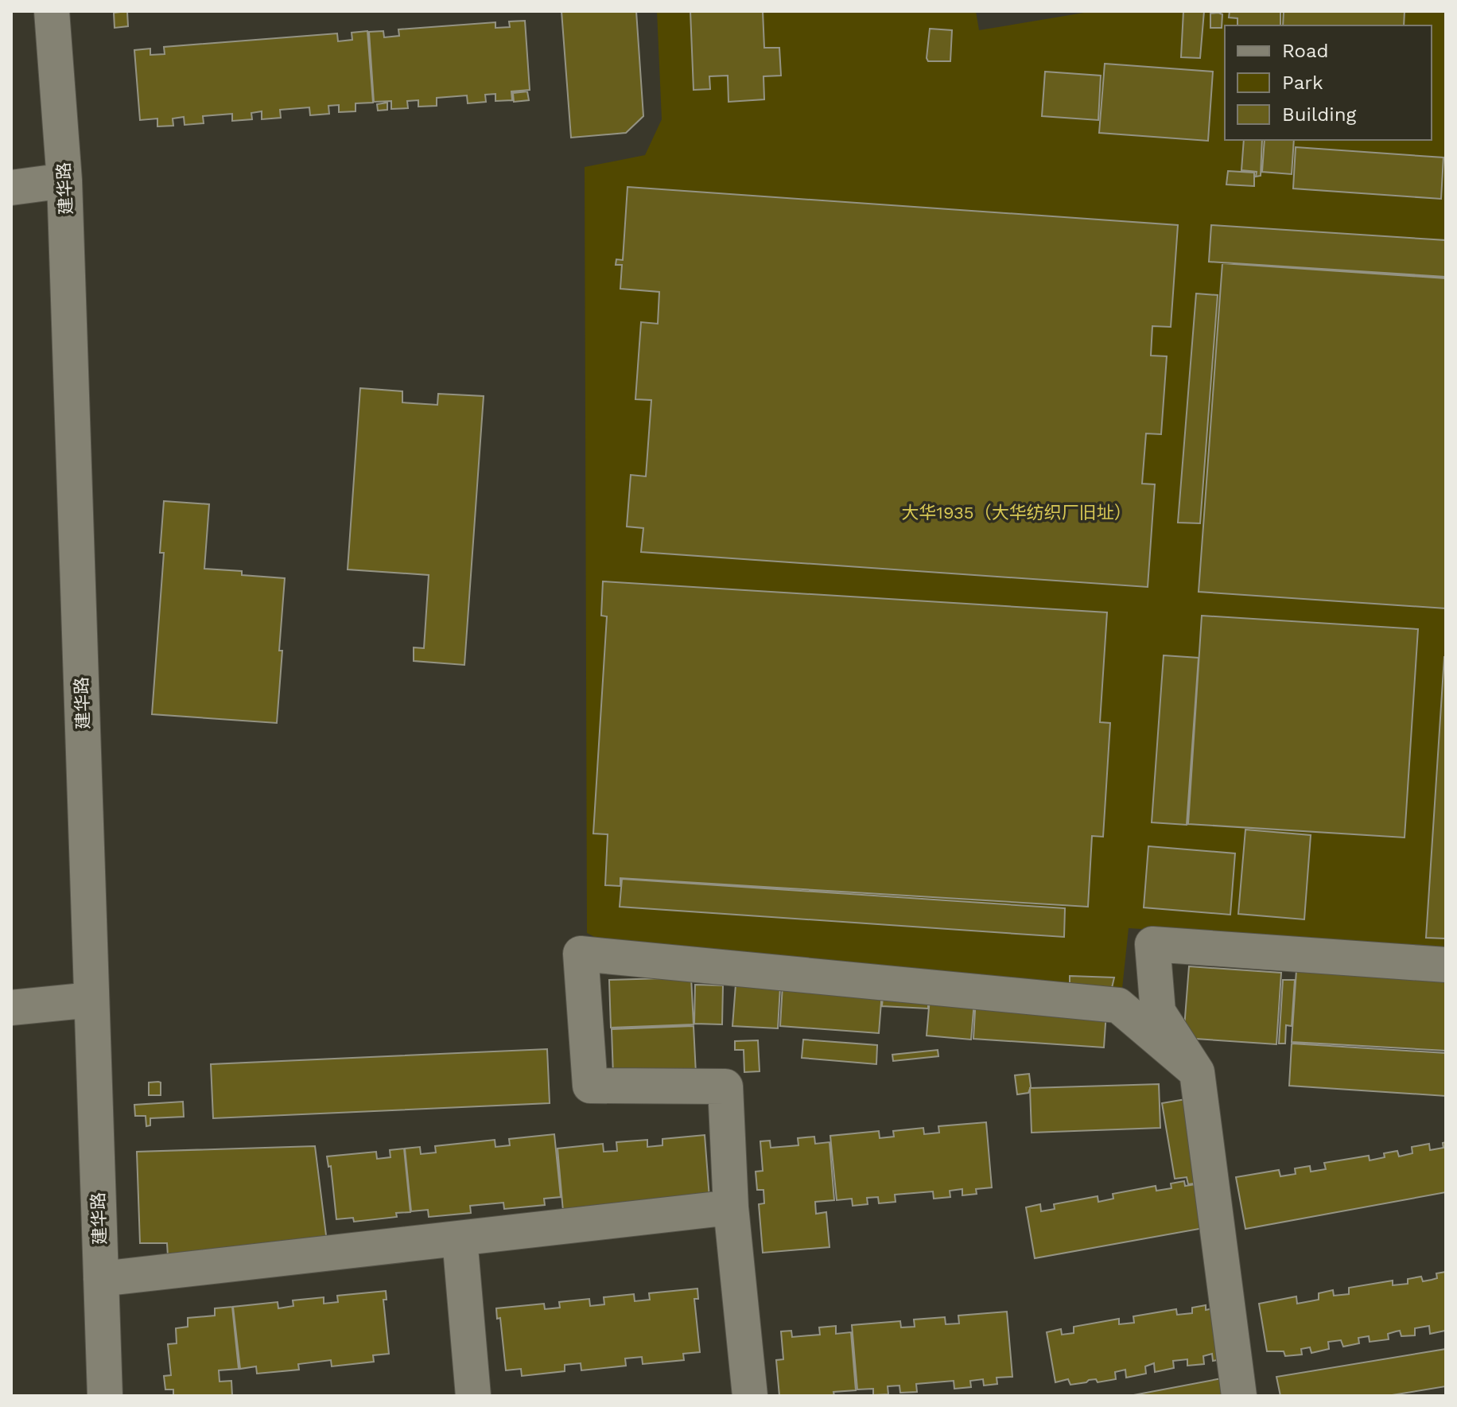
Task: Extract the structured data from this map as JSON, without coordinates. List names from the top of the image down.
{
  "streets": {
    "street": ["建华路"]
  },
  "parks": ["大华1935（大华纺织厂旧址）"],
  "legend": ["Road", "Park", "Building"]
}
